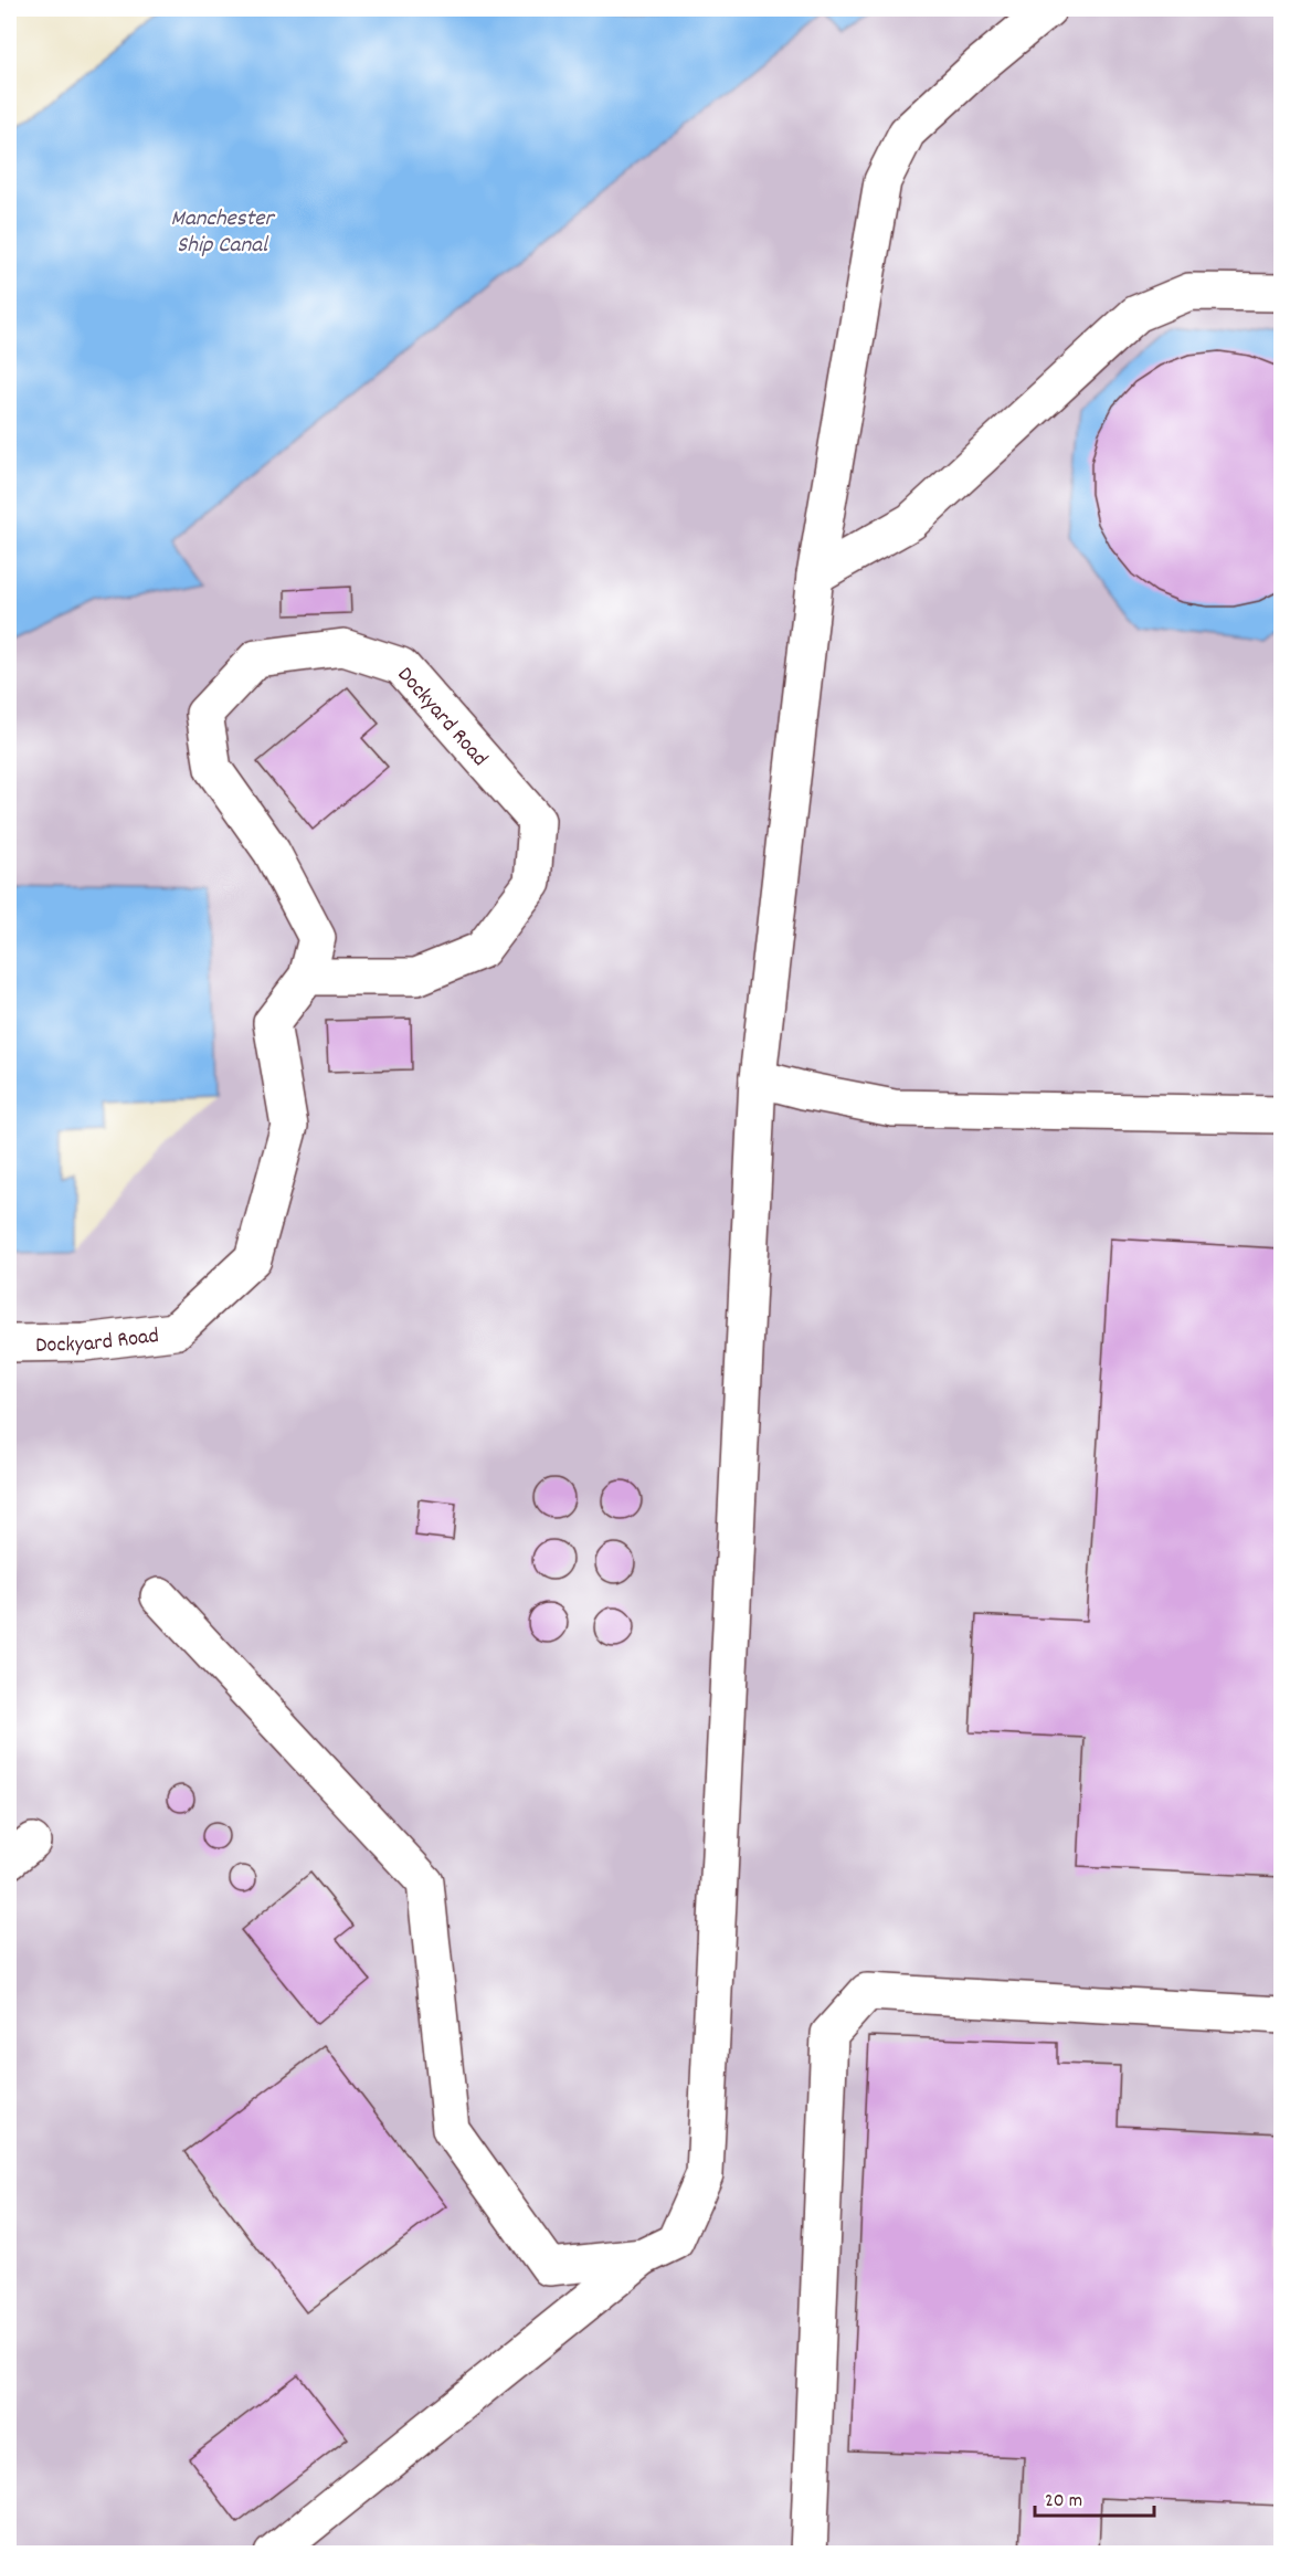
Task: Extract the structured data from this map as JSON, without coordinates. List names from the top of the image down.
{
  "streets": {
    "lane": ["Dockyard Road"]
  },
  "water": ["Manchester Ship Canal"],
  "scale_bar": "20 m"
}
